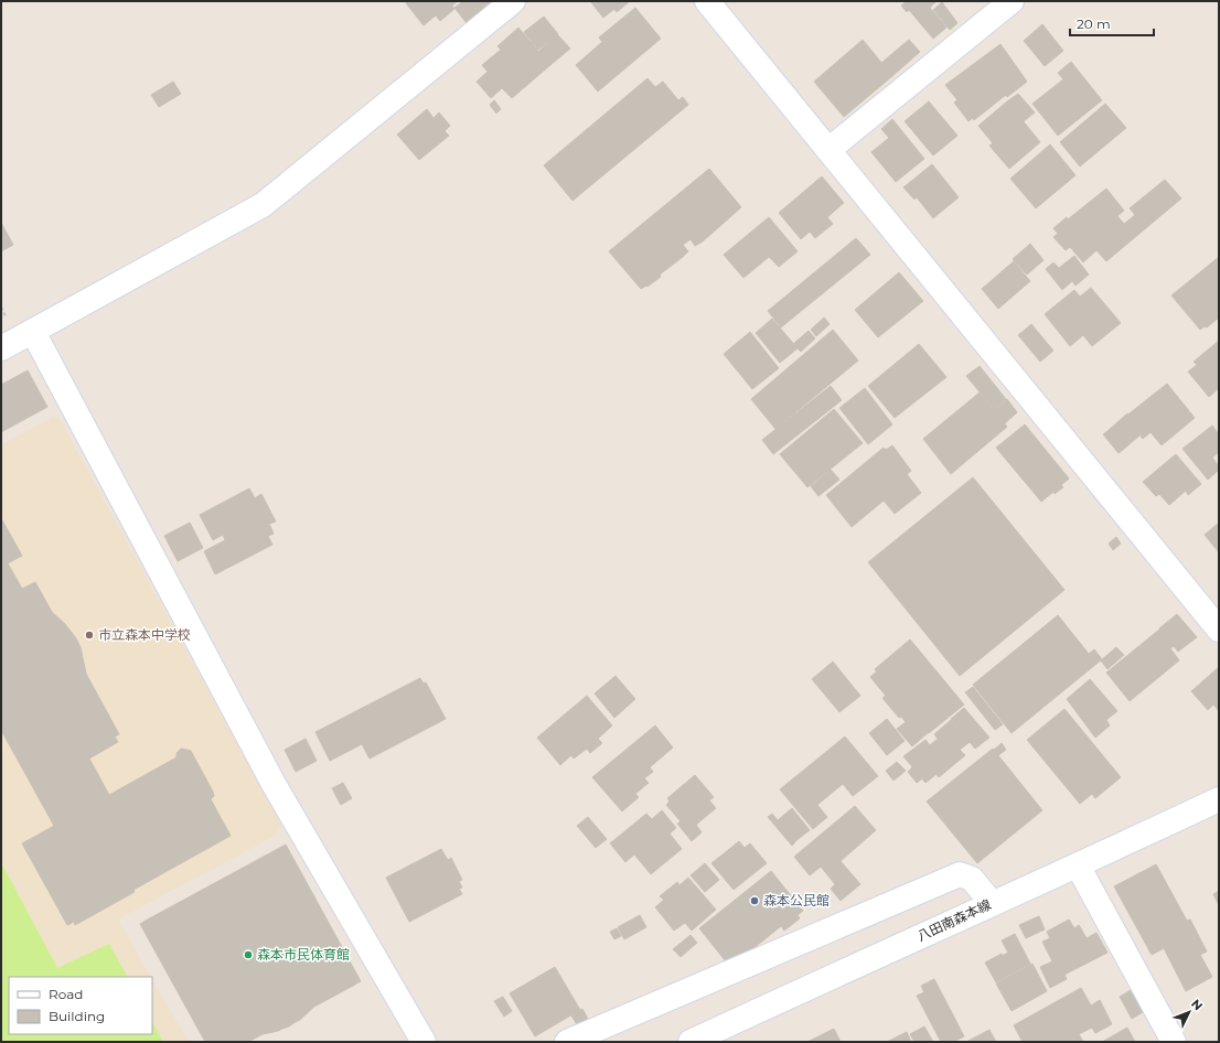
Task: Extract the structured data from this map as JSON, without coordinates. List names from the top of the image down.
{
  "streets": {
    "street": ["八田南森本線"]
  },
  "places": ["市立森本中学校", "森本公民館", "森本市民体育館"],
  "legend": ["Road", "Building"],
  "scale_bar": "20 m",
  "north": "top right"
}
